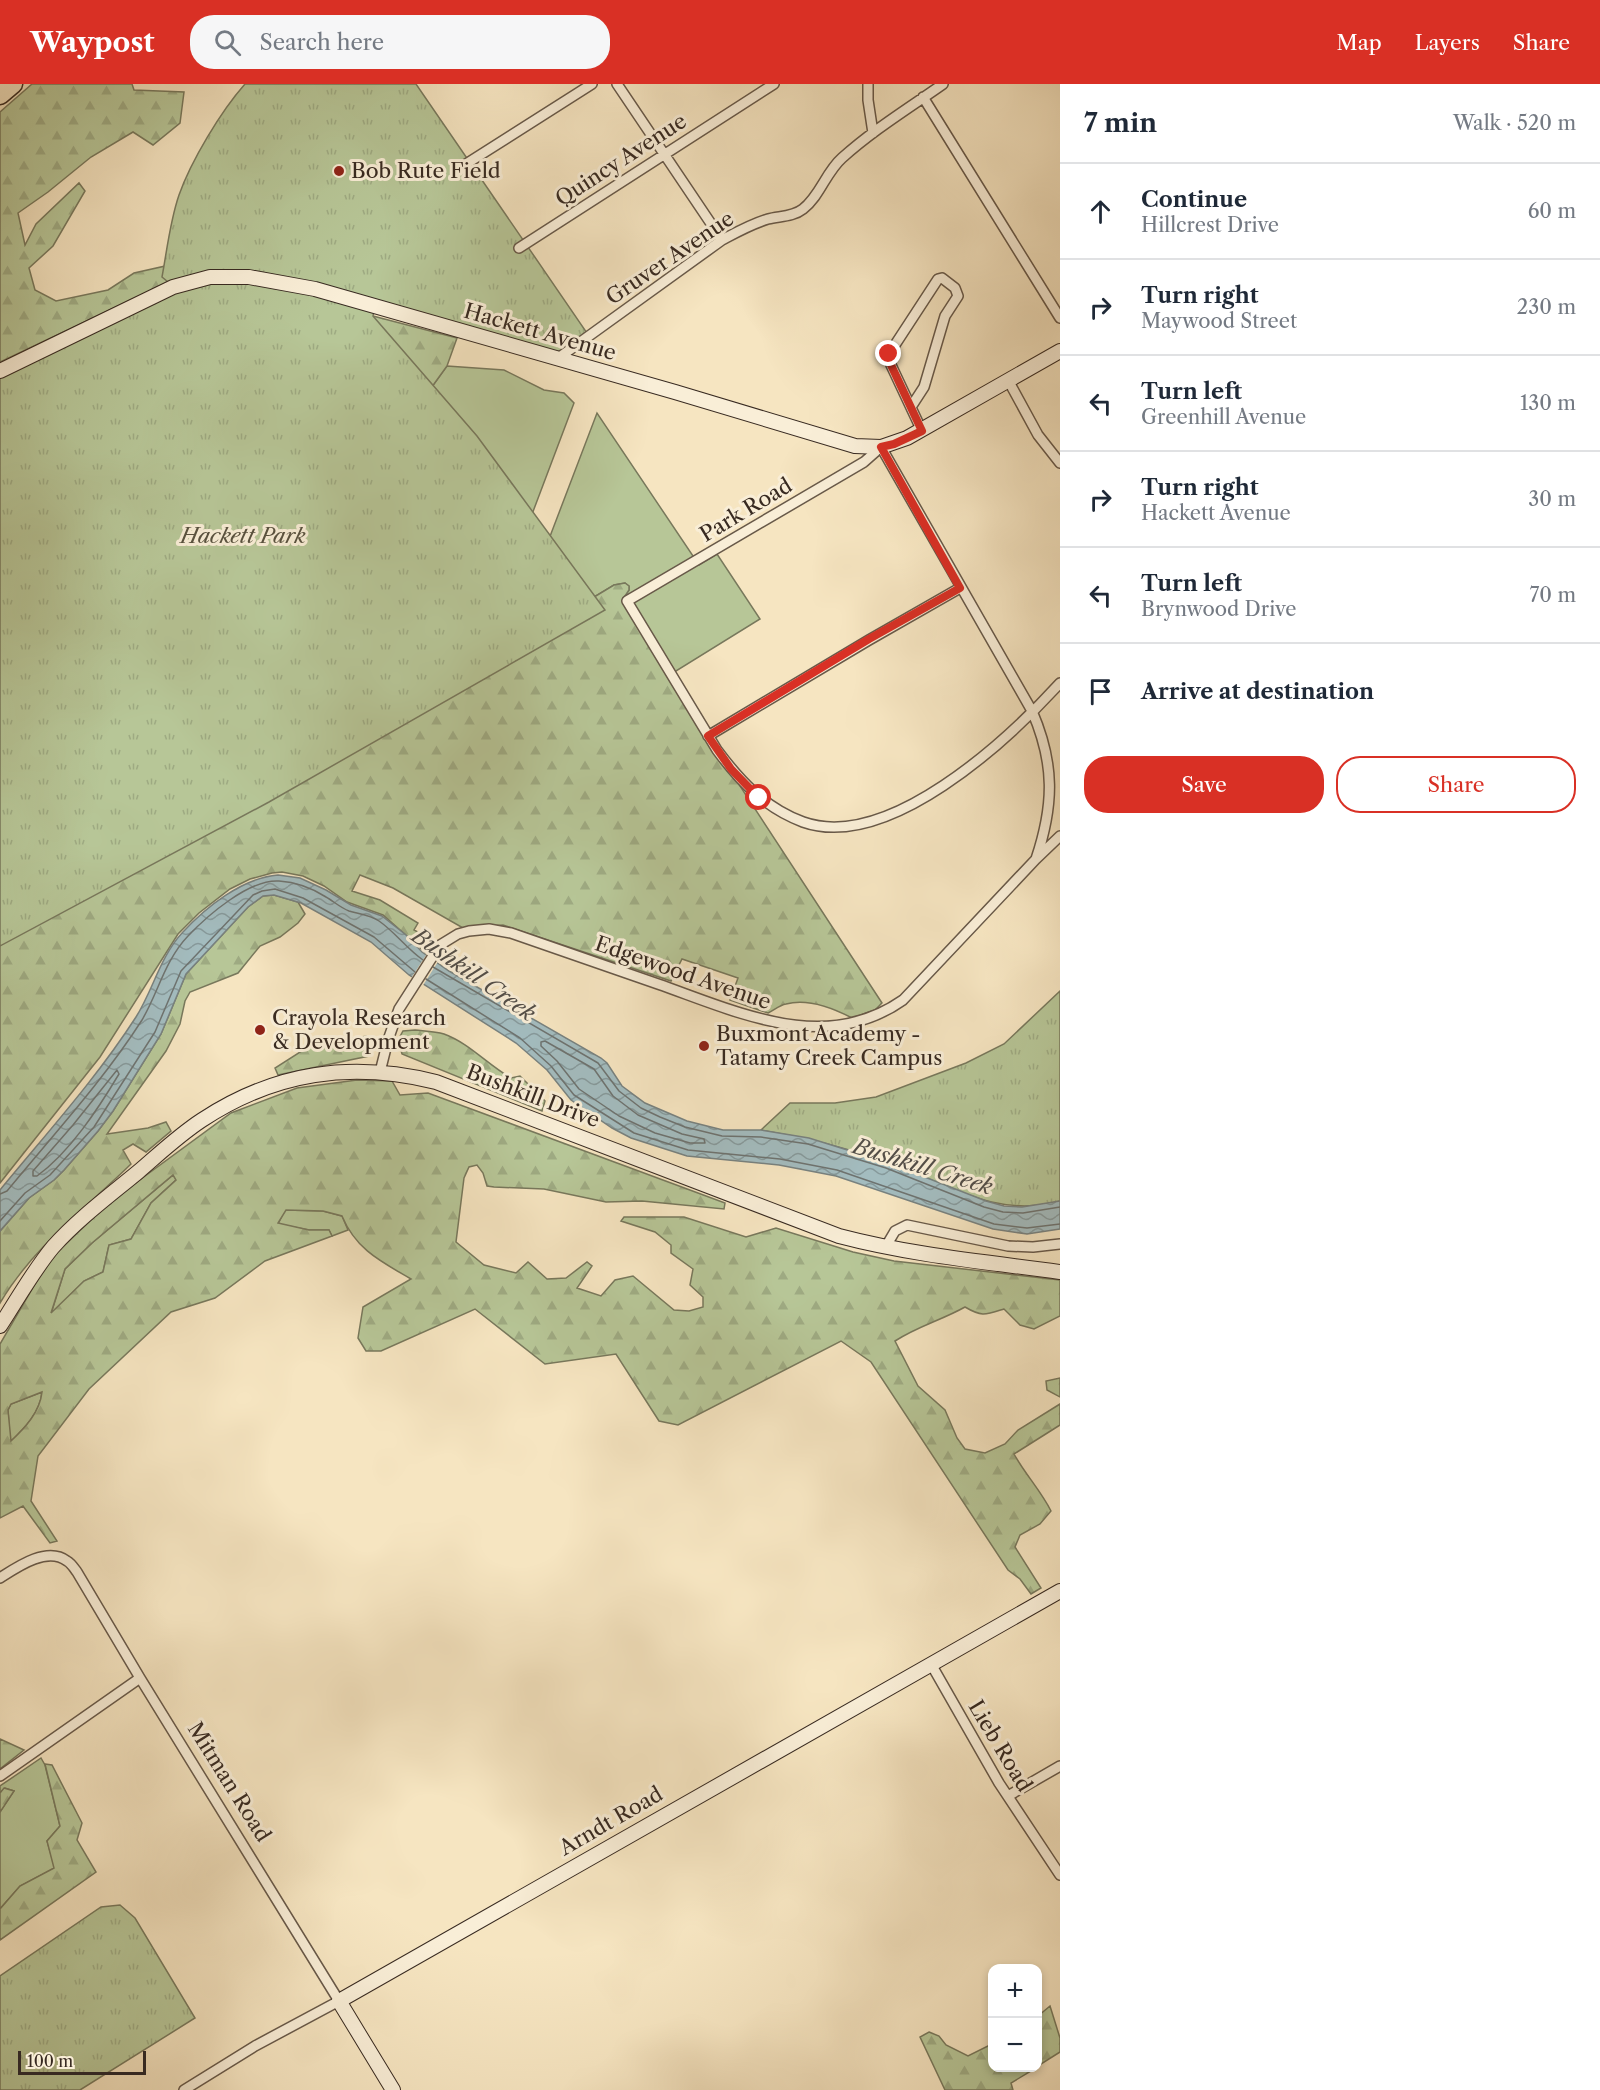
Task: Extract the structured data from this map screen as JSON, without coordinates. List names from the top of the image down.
{
  "streets": {
    "main road": [
      "Hackett Avenue",
      "Bushkill Drive",
      "Mitman Road",
      "Arndt Road"
    ],
    "street": [
      "Quincy Avenue",
      "Gruver Avenue",
      "Park Road",
      "Edgewood Avenue",
      "Lieb Road"
    ]
  },
  "crossings": [
    ["Gruver Avenue", "Hackett Avenue"],
    ["Hackett Avenue", "Park Road"],
    ["Edgewood Avenue", "Bushkill Drive"],
    ["Lieb Road", "Arndt Road"],
    ["Mitman Road", "Arndt Road"]
  ],
  "water": ["Bushkill Creek"],
  "parks": ["Hackett Park"],
  "places": ["Bob Rute Field", "Crayola Research & Development", "Buxmont Academy - Tatamy Creek Campus"],
  "scale_bar": "100 m",
  "page": {
    "header": "Waypost",
    "search": "Search here",
    "nav": ["Map", "Layers", "Share"],
    "heading": ["7 min", "Walk · 520 m"],
    "list": [
      ["Continue", "Hillcrest Drive", "60 m"],
      ["Turn right", "Maywood Street", "230 m"],
      ["Turn left", "Greenhill Avenue", "130 m"],
      ["Turn right", "Hackett Avenue", "30 m"],
      ["Turn left", "Brynwood Drive", "70 m"],
      "Arrive at destination"
    ],
    "buttons": ["Save", "Share"],
    "map_buttons": ["+", "−"],
    "scale": "100 m"
  }
}
